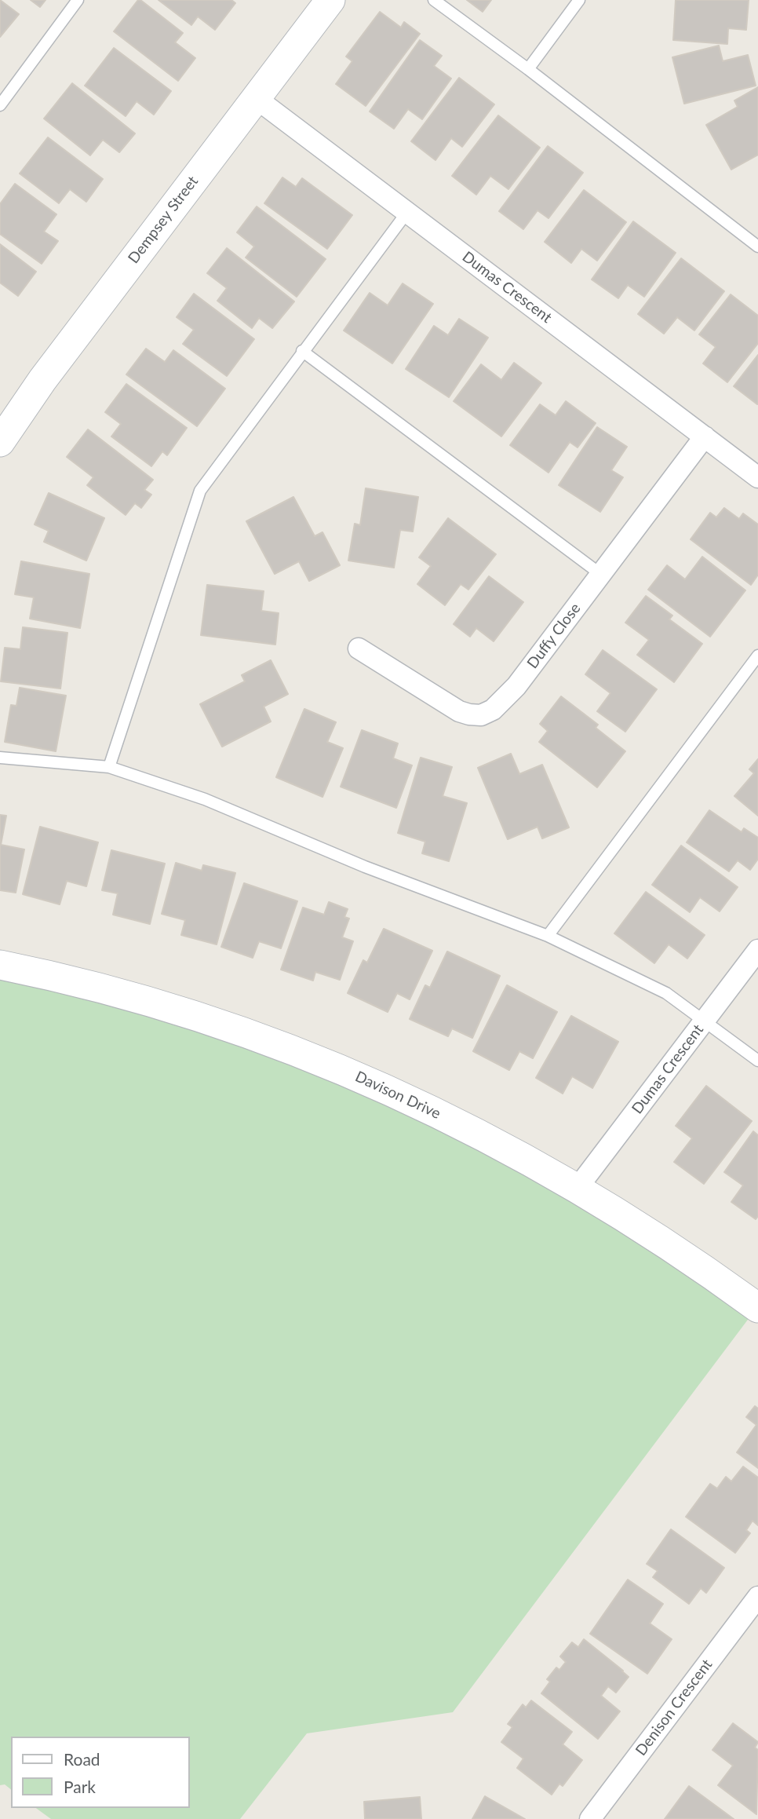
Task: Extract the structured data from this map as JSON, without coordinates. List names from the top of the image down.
{
  "streets": {
    "street": [
      "Dempsey Street",
      "Dumas Crescent",
      "Duffy Close",
      "Davison Drive",
      "Denison Crescent"
    ]
  },
  "crossings": [
    ["Dempsey Street", "Dumas Crescent"],
    ["Dumas Crescent", "Duffy Close"],
    ["Dumas Crescent", "Davison Drive"]
  ],
  "legend": ["Road", "Park"]
}
